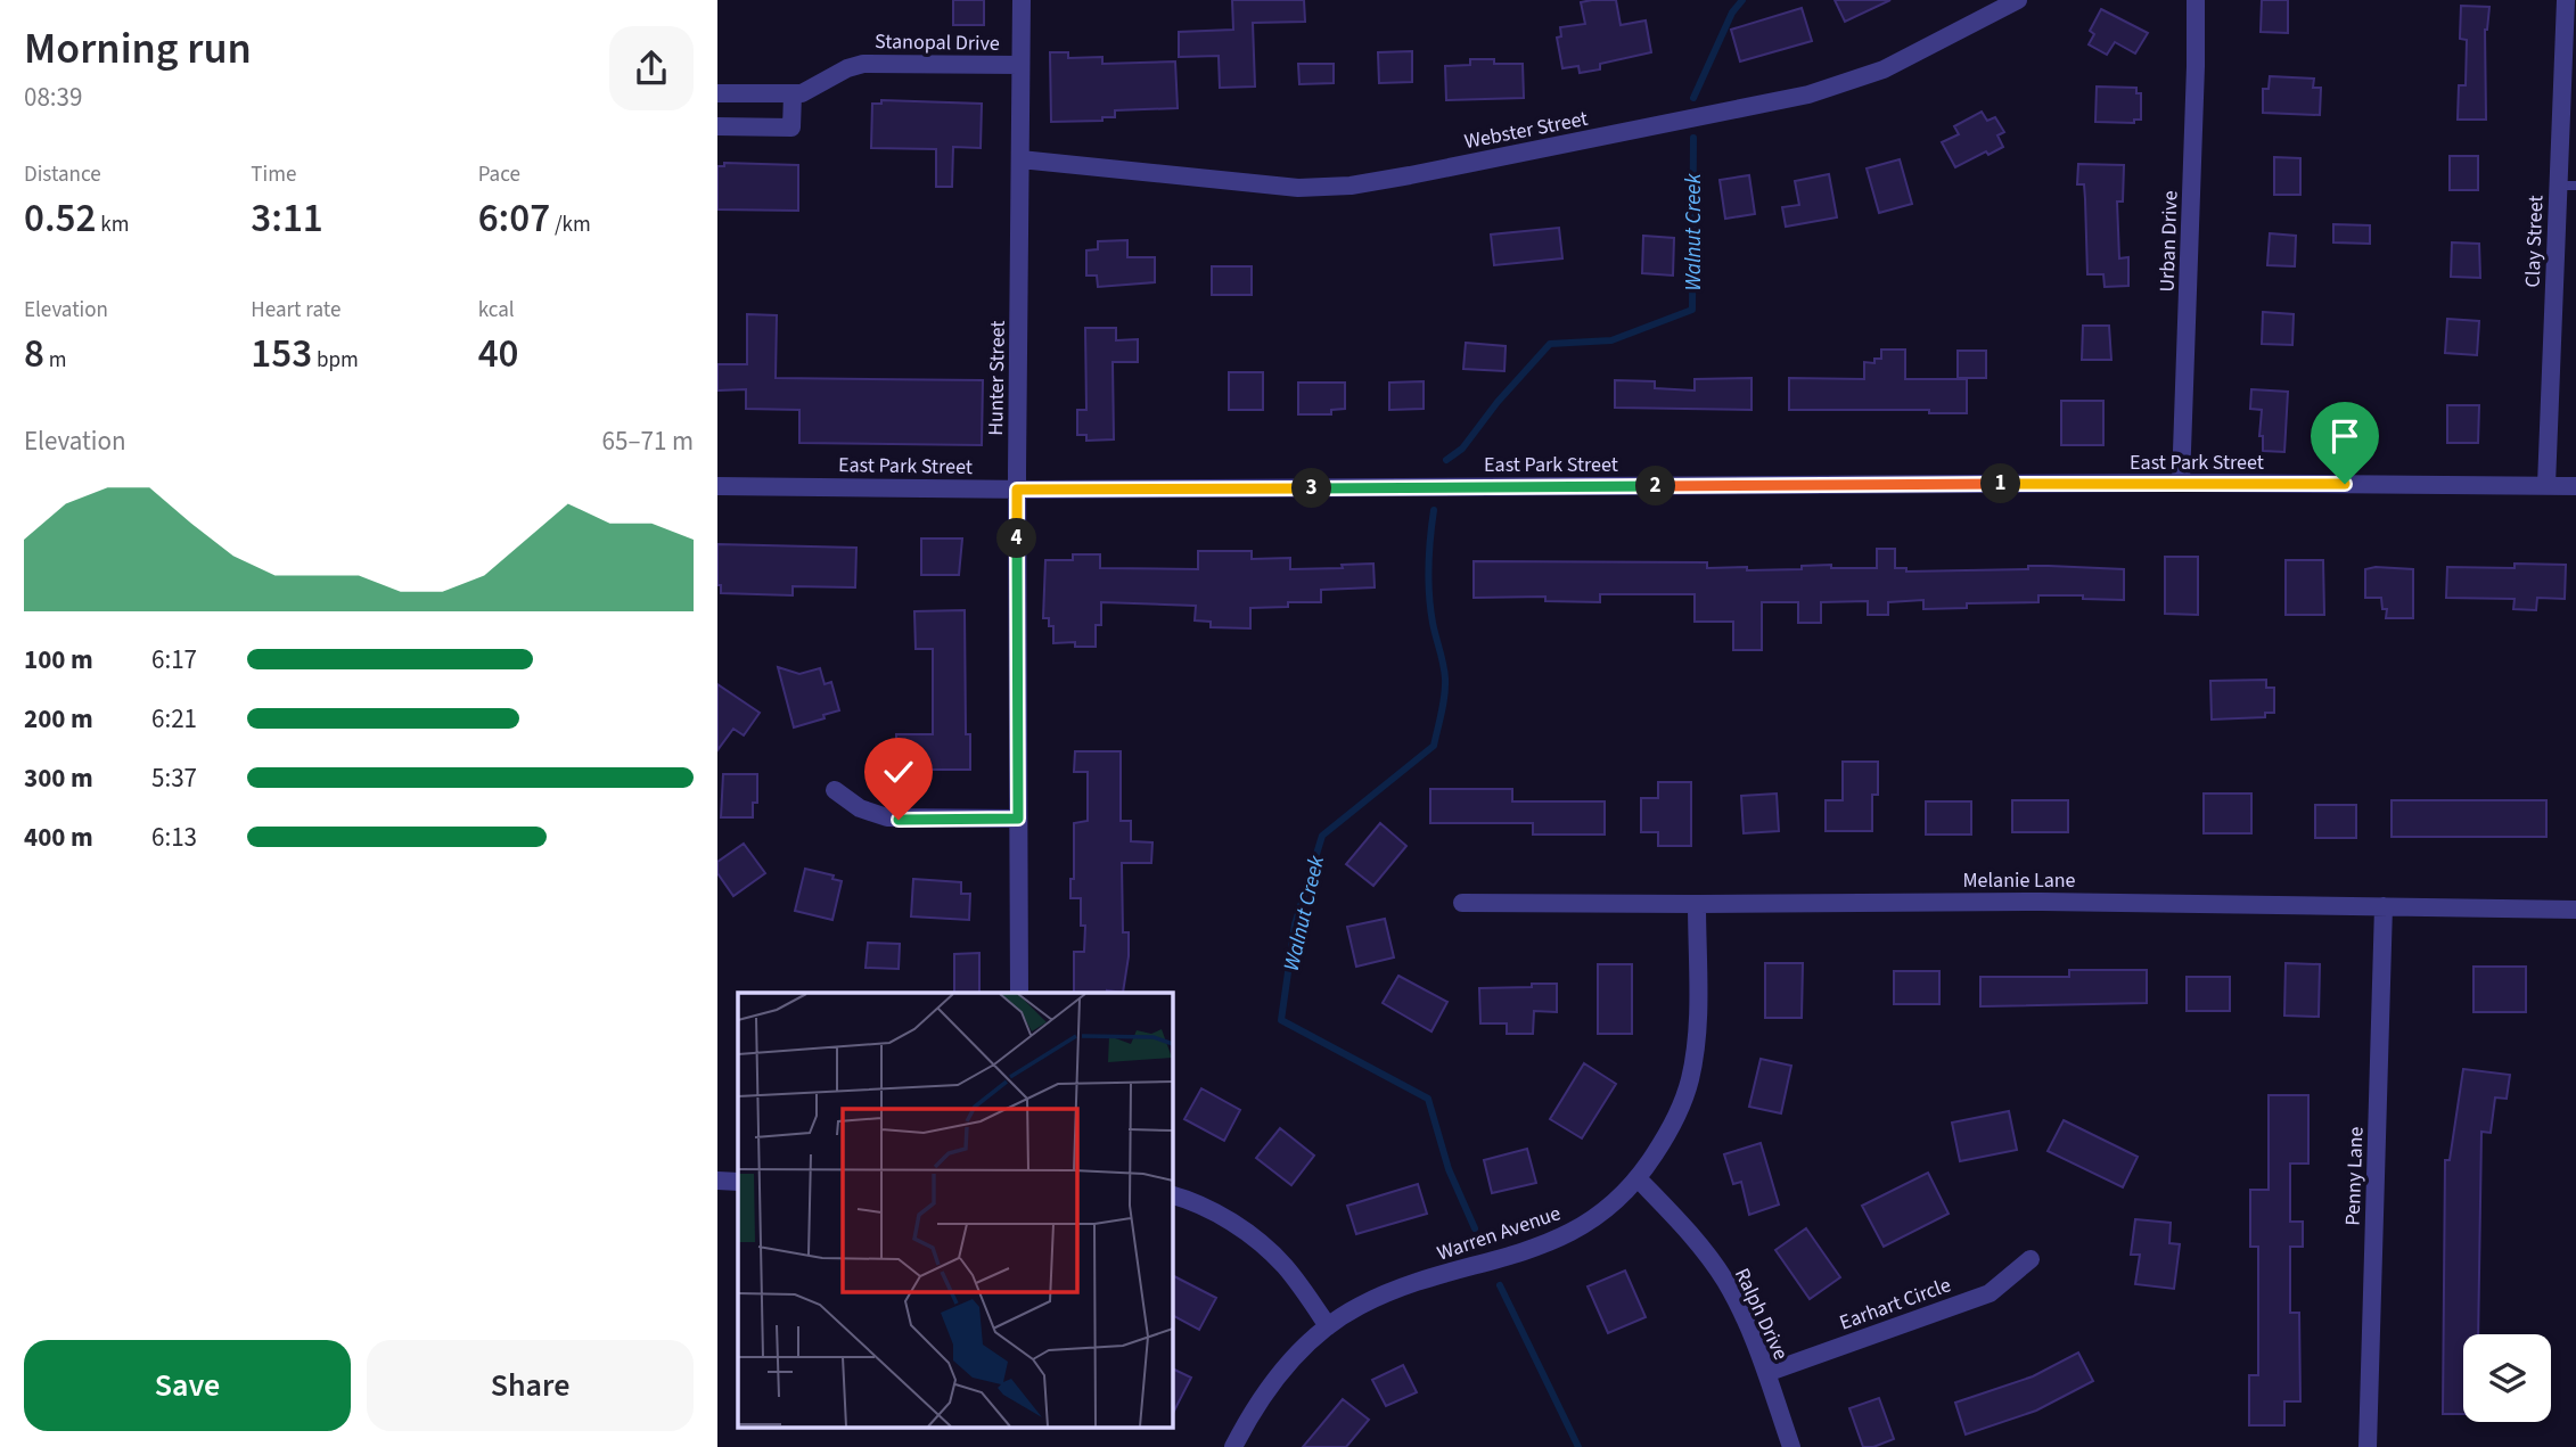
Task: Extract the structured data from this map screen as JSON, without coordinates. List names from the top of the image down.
{
  "streets": {
    "street": [
      "Stanopal Drive",
      "Webster Street",
      "Urban Drive",
      "Clay Street",
      "Hunter Street",
      "East Park Street",
      "Melanie Lane",
      "Penny Lane",
      "Warren Avenue",
      "Earhart Circle",
      "Ralph Drive"
    ]
  },
  "crossings": [
    ["Stanopal Drive", "Hunter Street"],
    ["Webster Street", "Hunter Street"],
    ["Urban Drive", "East Park Street"],
    ["Clay Street", "East Park Street"],
    ["Hunter Street", "East Park Street"],
    ["Melanie Lane", "Penny Lane"],
    ["Melanie Lane", "Warren Avenue"],
    ["Warren Avenue", "Ralph Drive"],
    ["Earhart Circle", "Ralph Drive"]
  ],
  "water": ["Walnut Creek"],
  "page": {
    "heading": ["Morning run", "08:39"],
    "stats": [
      ["Distance", "0.52 km"],
      ["Time", "3:11"],
      ["Pace", "6:07 /km"],
      ["Elevation", "8 m"],
      ["Heart rate", "153 bpm"],
      ["kcal", "40"]
    ],
    "chart": ["Elevation", "65–71 m"],
    "pins": [
      "1",
      "2",
      "3",
      "4"
    ],
    "list": [
      {
        "name": "100 m",
        "note": "6:17"
      },
      {
        "name": "200 m",
        "note": "6:21"
      },
      {
        "name": "300 m",
        "note": "5:37"
      },
      {
        "name": "400 m",
        "note": "6:13"
      }
    ],
    "buttons": ["Save", "Share"]
  }
}
